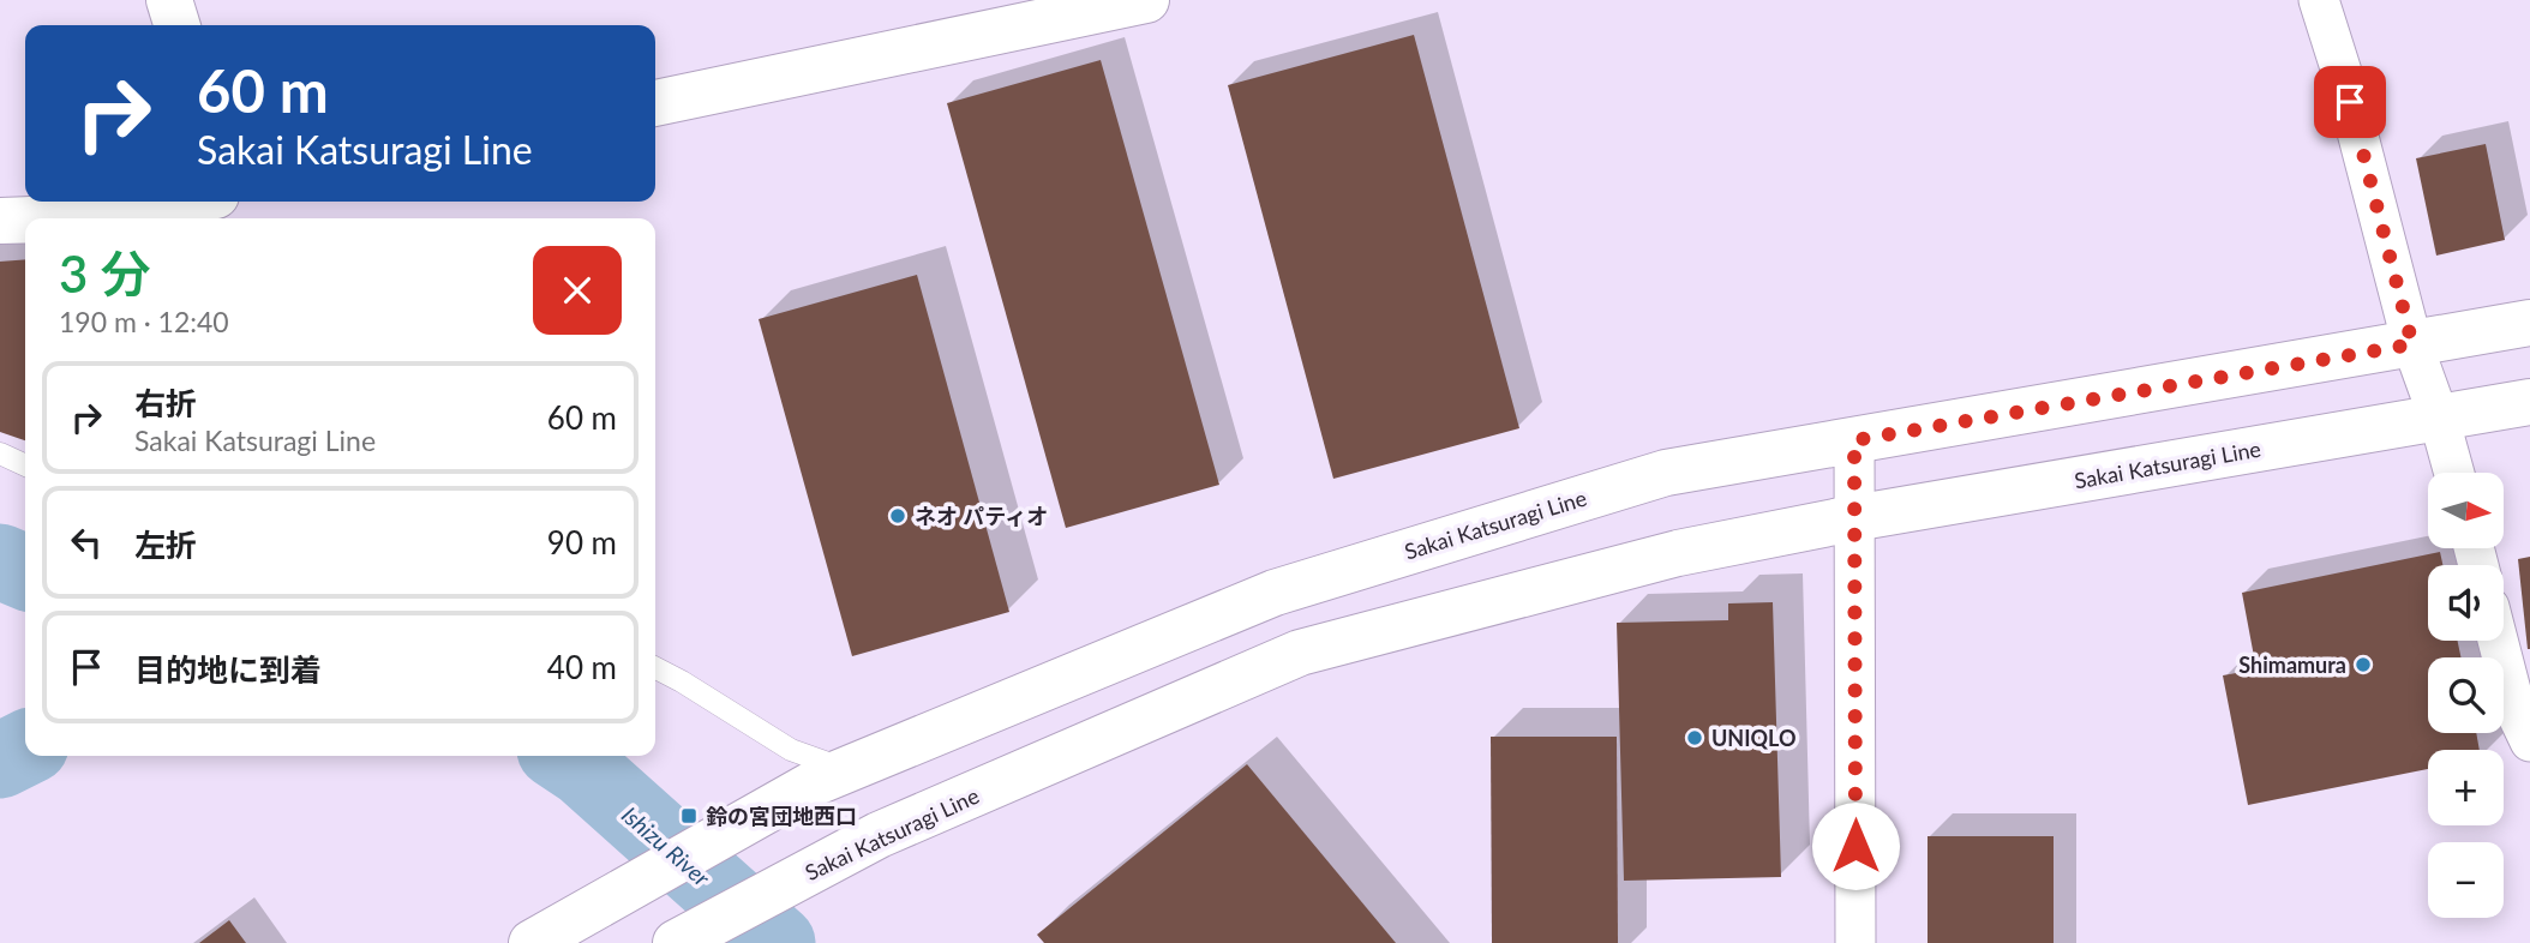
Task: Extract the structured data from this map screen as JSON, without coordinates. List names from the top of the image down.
{
  "streets": {
    "main road": ["Sakai Katsuragi Line"]
  },
  "water": ["Ishizu River"],
  "places": {
    "other": ["ネオ パティオ", "Shimamura", "UNIQLO"],
    "transit": ["鈴の宮団地西口"]
  },
  "north": "right",
  "page": {
    "turn": ["60 m", "Sakai Katsuragi Line"],
    "heading": ["3 分", "190 m · 12:40"],
    "list": [
      {
        "name": "右折",
        "note": "Sakai Katsuragi Line",
        "value": "60 m"
      },
      {
        "name": "左折",
        "value": "90 m"
      },
      {
        "name": "目的地に到着",
        "value": "40 m"
      }
    ],
    "map_buttons": ["+", "−"]
  }
}
